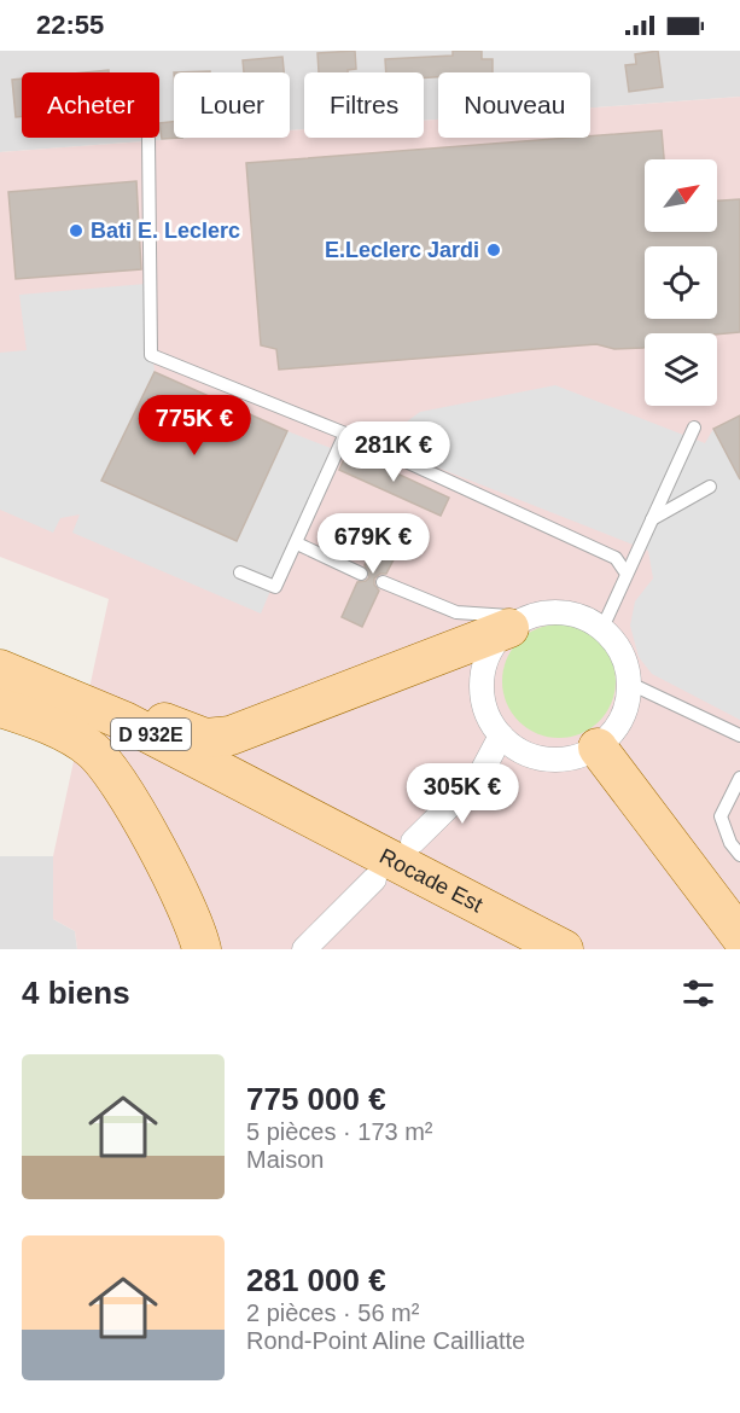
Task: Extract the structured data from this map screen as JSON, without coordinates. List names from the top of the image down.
{
  "streets": {
    "main road": ["D 932E", "Rocade Est"]
  },
  "places": ["Bati E. Leclerc", "E.Leclerc Jardi"],
  "north": "top right",
  "page": {
    "status": "22:55",
    "chip": [
      "Acheter",
      "Louer",
      "Filtres",
      "Nouveau"
    ],
    "price": [
      "775K €",
      "281K €",
      "679K €",
      "305K €"
    ],
    "heading": "4 biens",
    "list": [
      {
        "name": "775 000 €",
        "note": "5 pièces · 173 m² · Maison"
      },
      {
        "name": "281 000 €",
        "note": "2 pièces · 56 m² · Rond-Point Aline Cailliatte"
      }
    ]
  }
}
